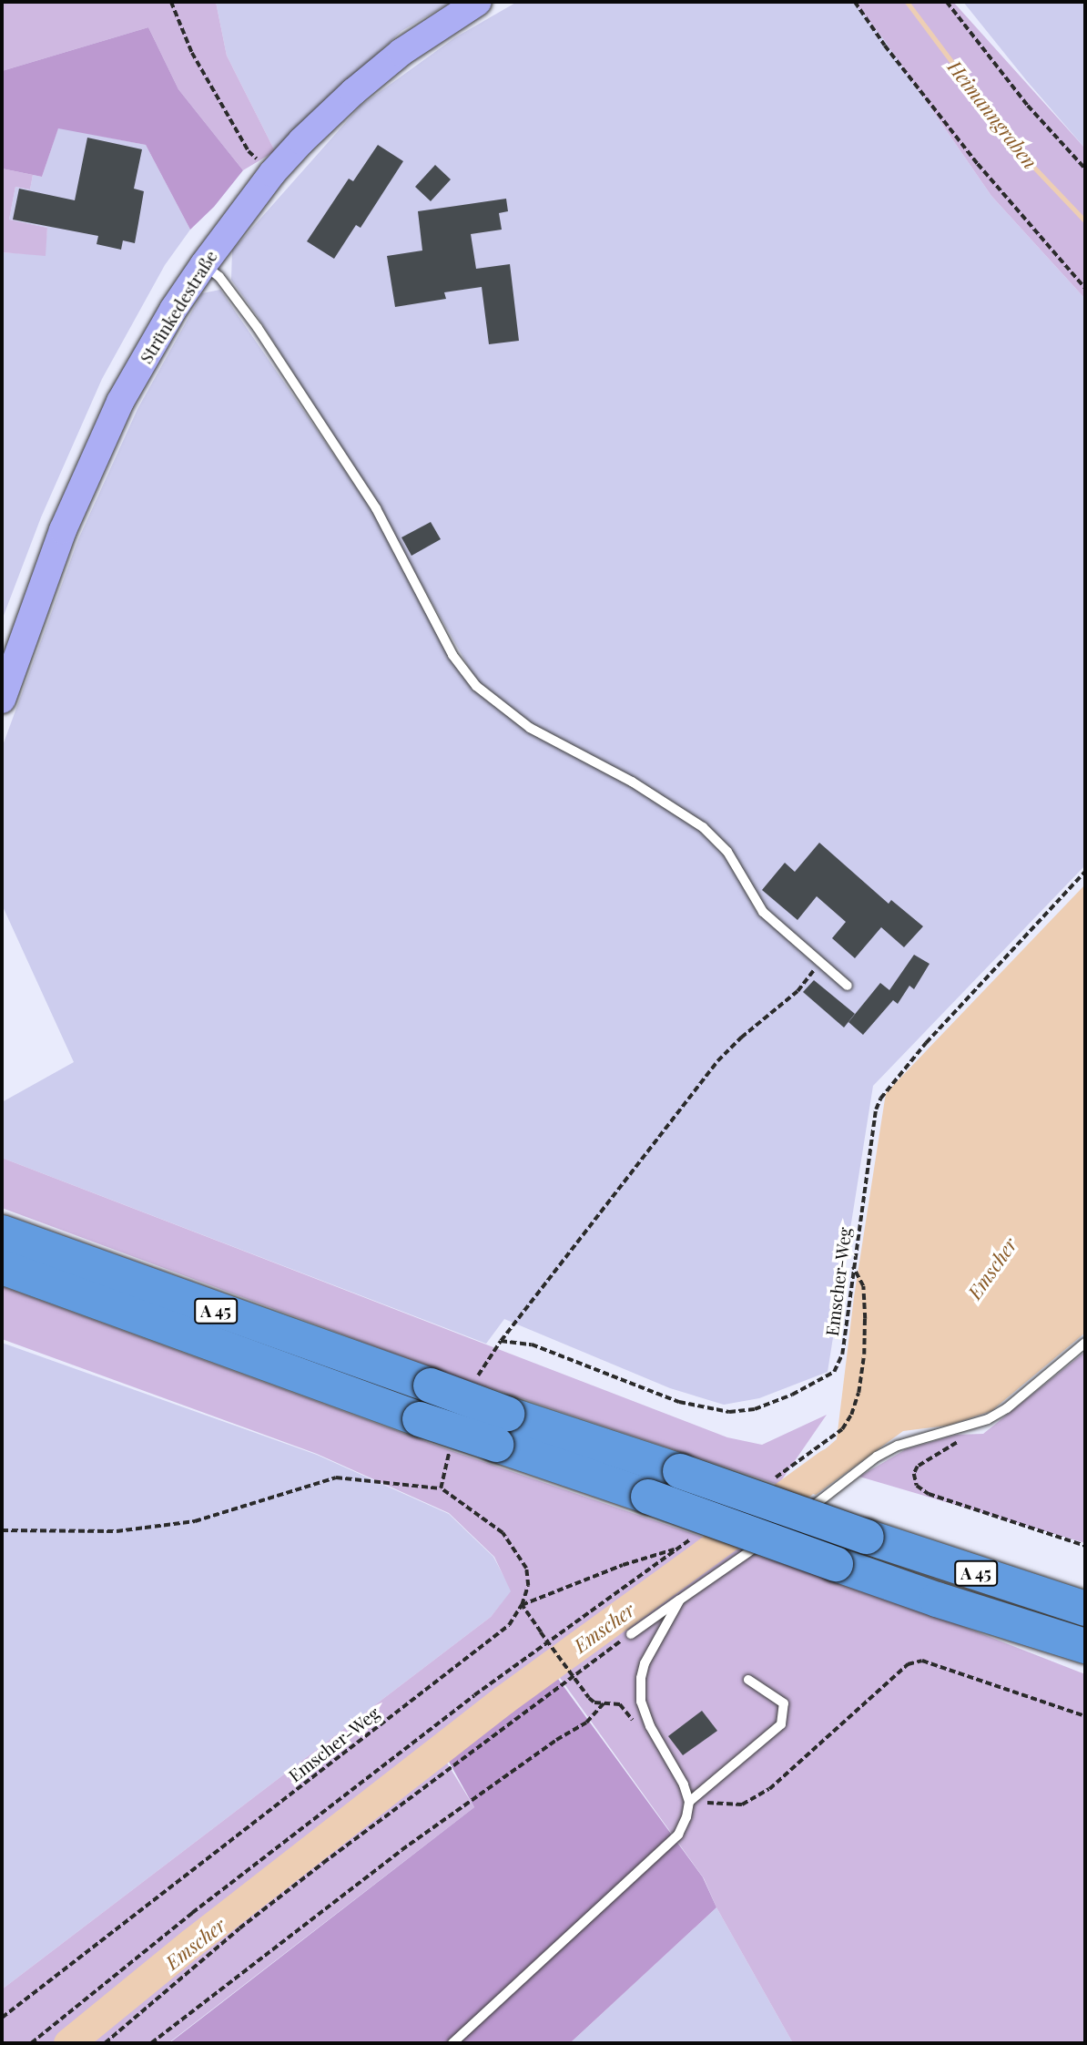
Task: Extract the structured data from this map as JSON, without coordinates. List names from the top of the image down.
{
  "streets": {
    "highway": ["A 45"],
    "main road": ["Strünkedestraße"],
    "path": ["Emscher-Weg"]
  },
  "water": ["Heimanngraben", "Emscher"]
}
